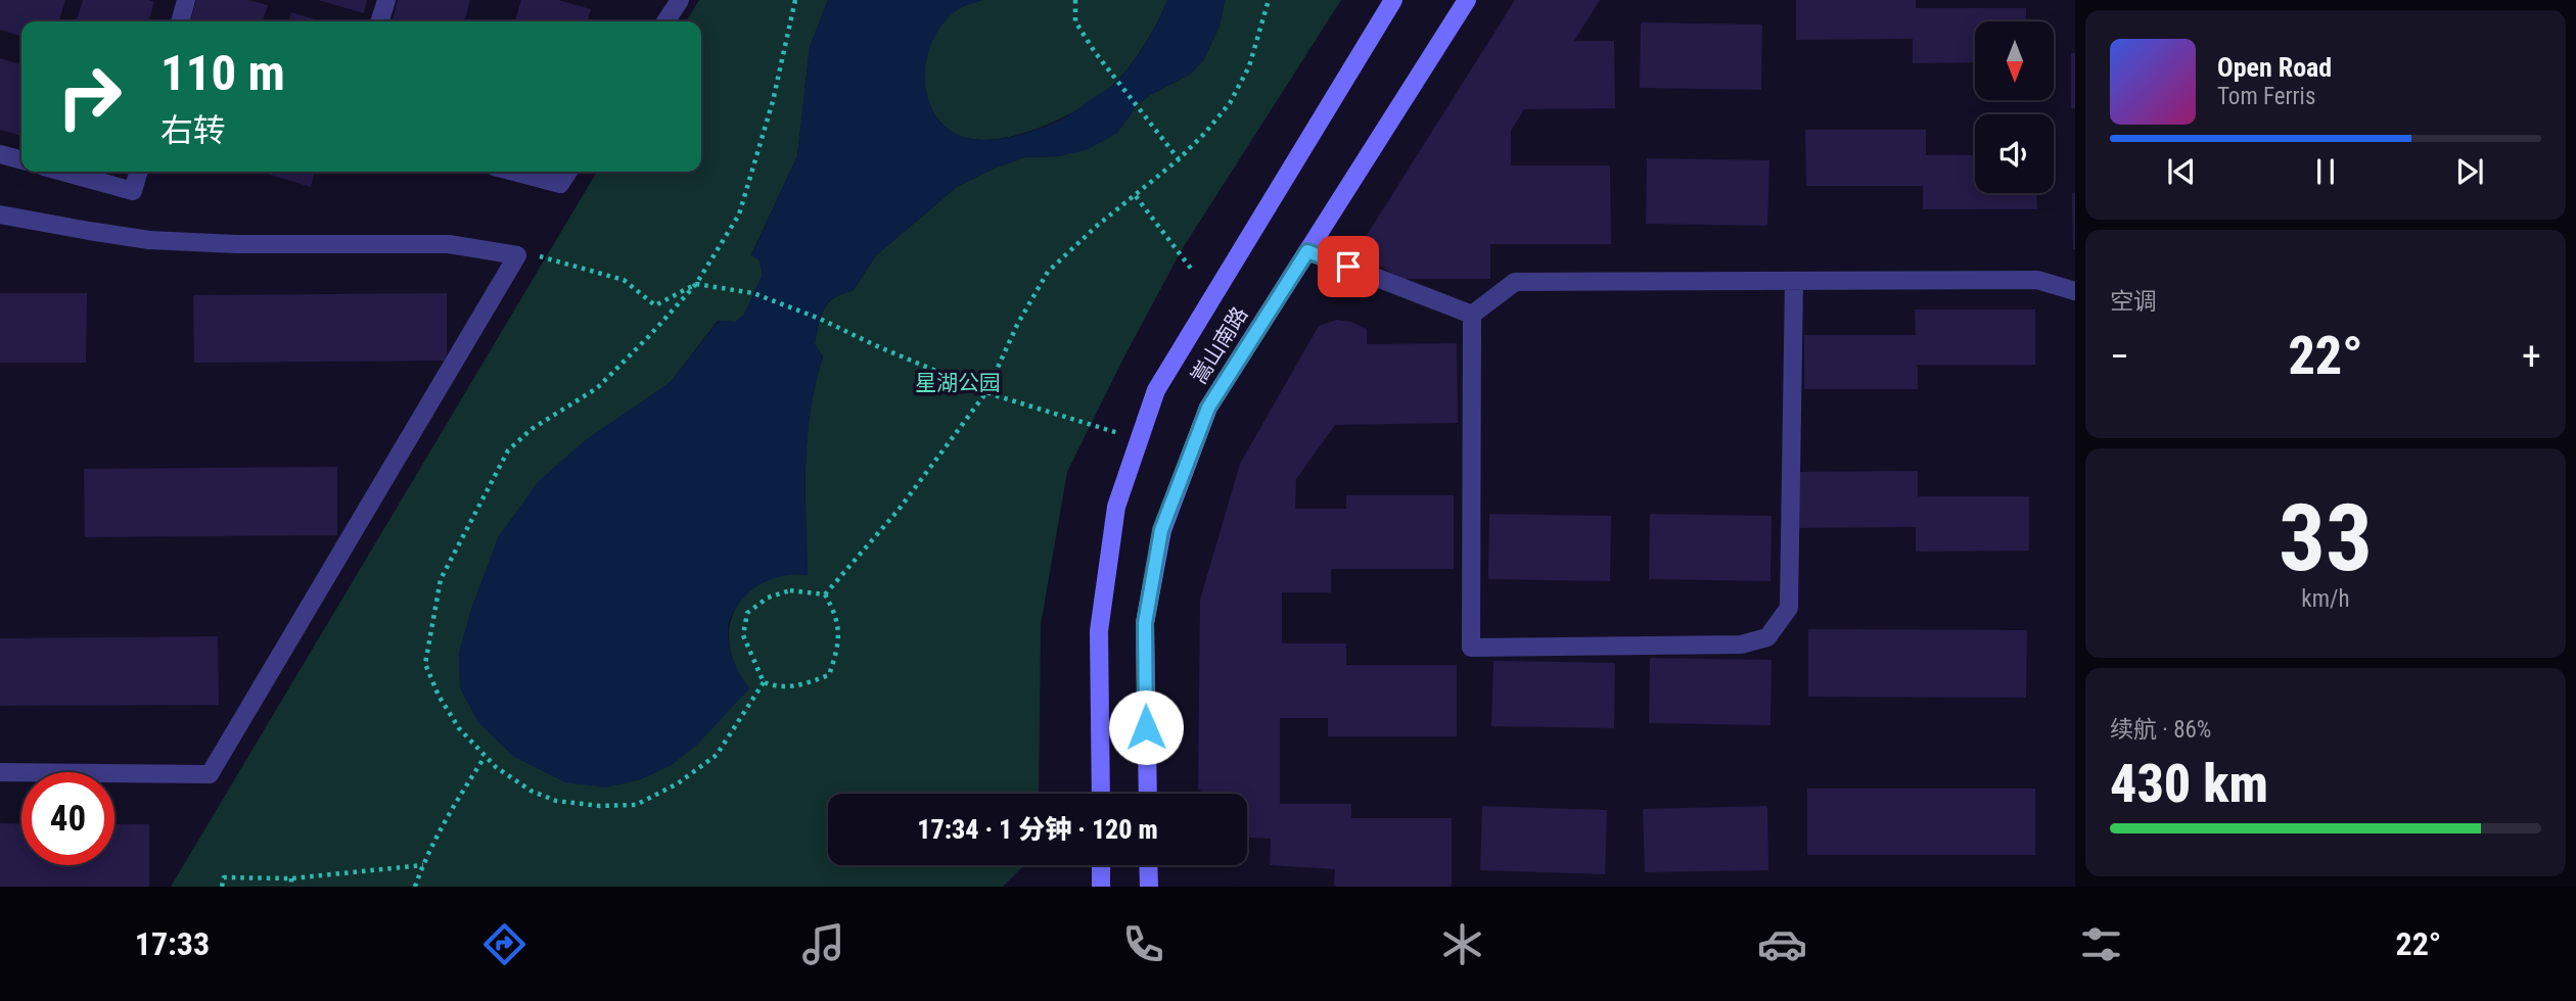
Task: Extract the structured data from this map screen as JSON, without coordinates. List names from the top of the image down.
{
  "streets": {
    "street": ["嵩山南路"]
  },
  "parks": ["星湖公园"],
  "north": "bottom",
  "page": {
    "turn": ["110 m", "右转"],
    "song": ["Open Road", "Tom Ferris"],
    "tile": [
      "空调",
      ["33", "km/h"],
      ["续航 · 86%", "430 km"]
    ],
    "heat": ["−", "22°", "+"],
    "limit": "40",
    "trip": "17:34 · 1 分钟 · 120 m",
    "tabs": ["17:33", "22°"]
  }
}
